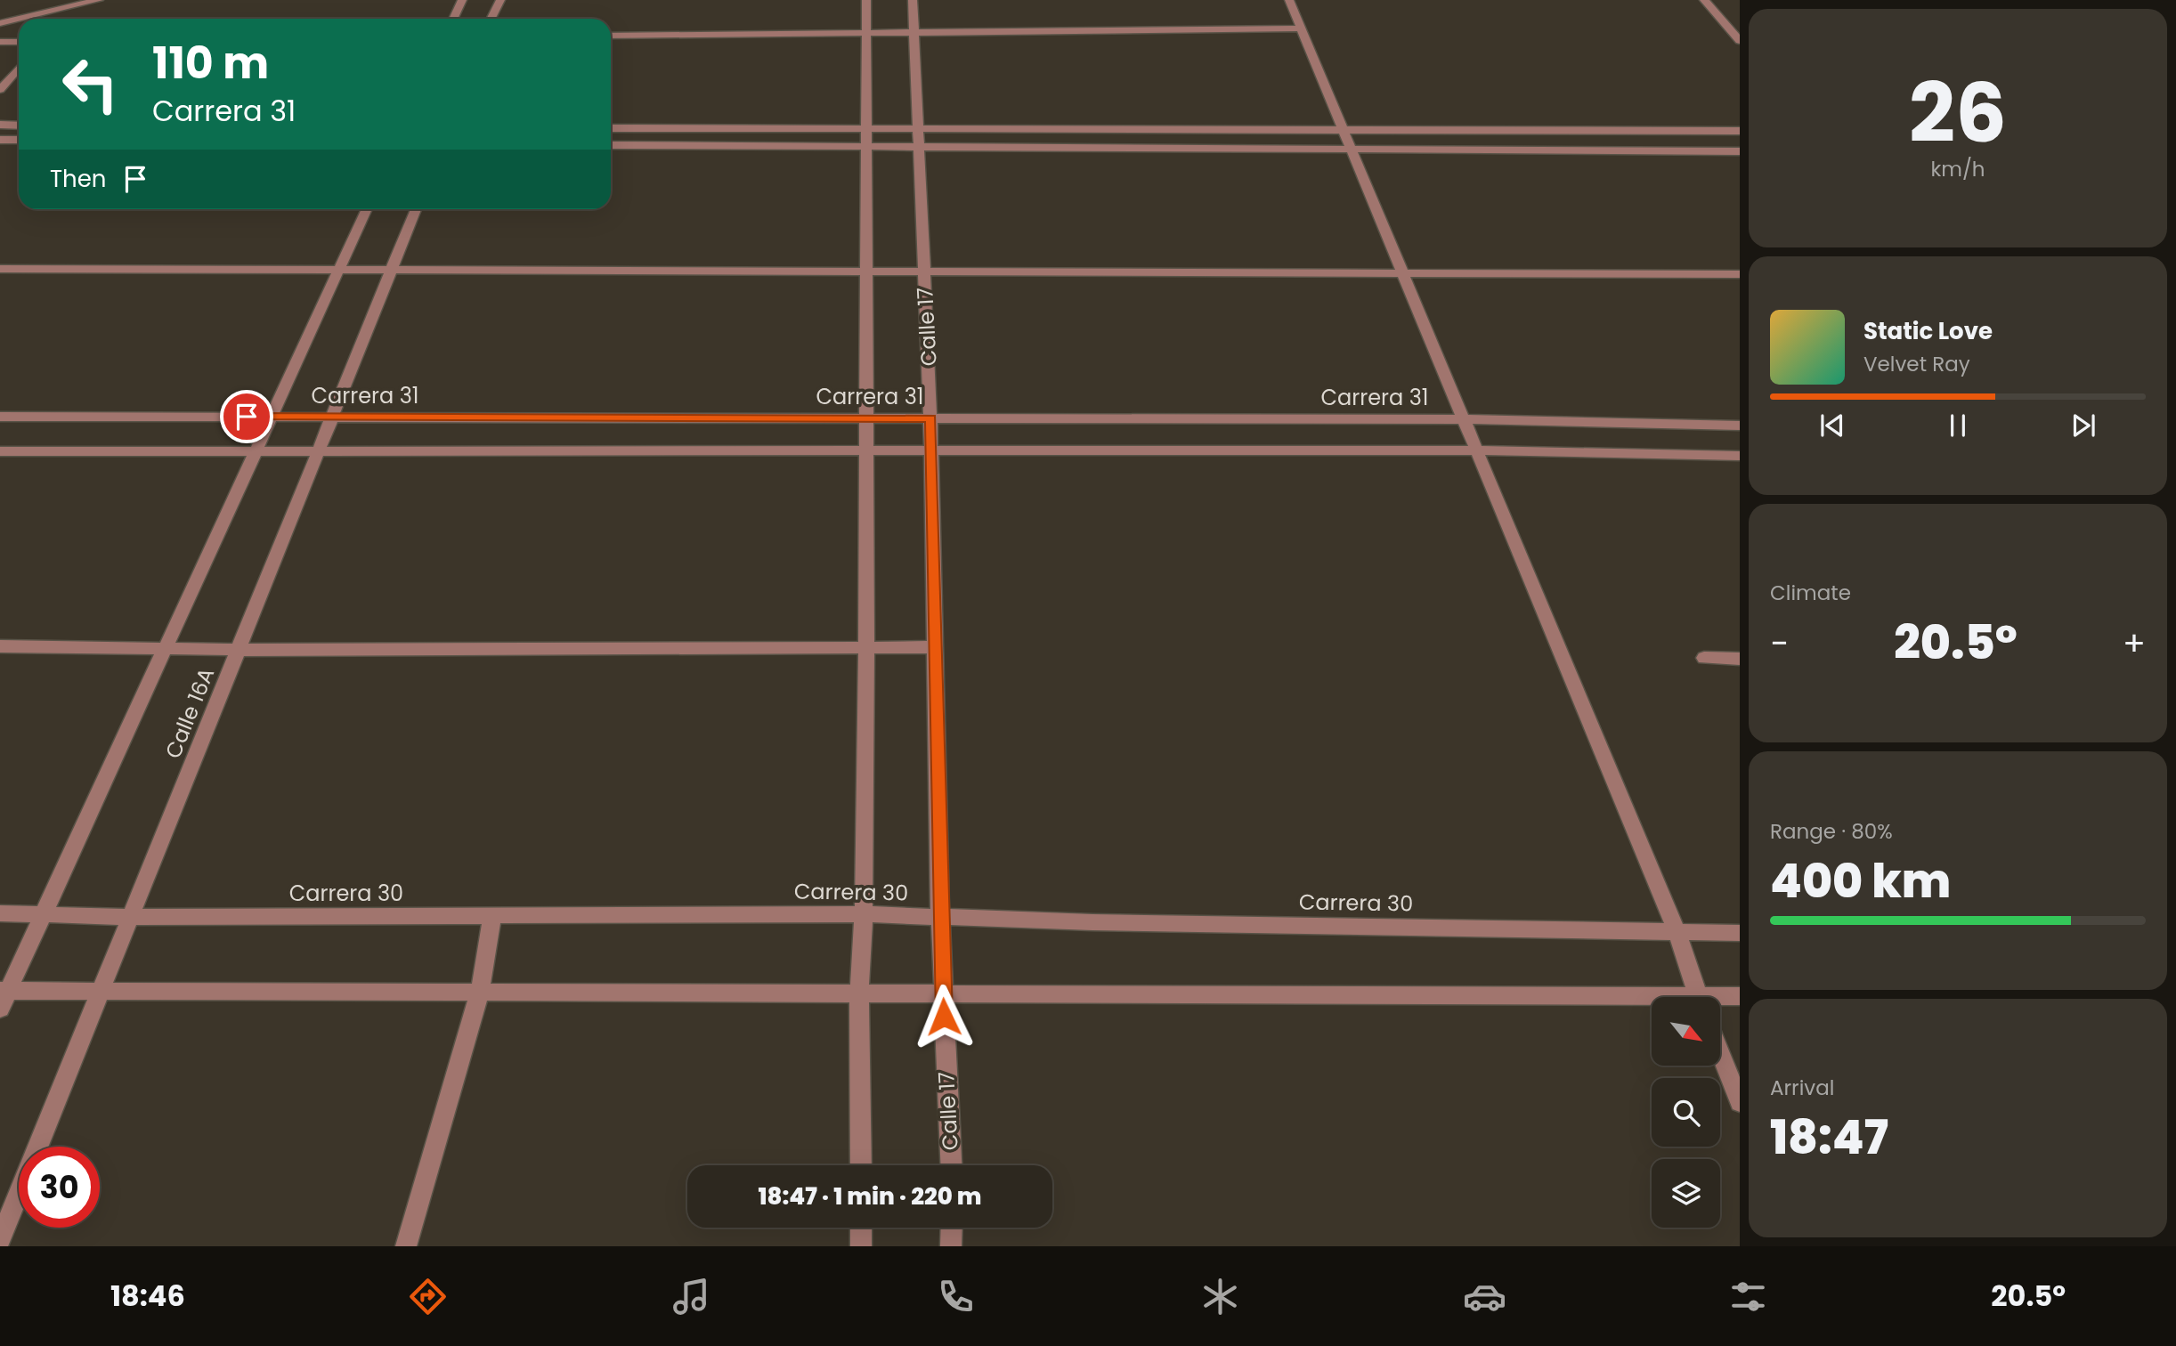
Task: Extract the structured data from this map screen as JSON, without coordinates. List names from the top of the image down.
{
  "streets": {
    "street": [
      "Calle 17",
      "Carrera 31",
      "Calle 16A",
      "Carrera 30"
    ]
  },
  "crossings": [
    ["Calle 17", "Carrera 31"],
    ["Calle 17", "Carrera 30"],
    ["Carrera 31", "Calle 16A"],
    ["Calle 16A", "Carrera 30"]
  ],
  "north": "bottom right",
  "page": {
    "tile": [
      ["26", "km/h"],
      "Climate",
      ["Range · 80%", "400 km"],
      ["Arrival", "18:47"]
    ],
    "turn": ["110 m", "Carrera 31"],
    "then": "Then",
    "song": ["Static Love", "Velvet Ray"],
    "heat": ["−", "20.5°", "+"],
    "limit": "30",
    "trip": "18:47 · 1 min · 220 m",
    "tabs": ["18:46", "20.5°"]
  }
}
